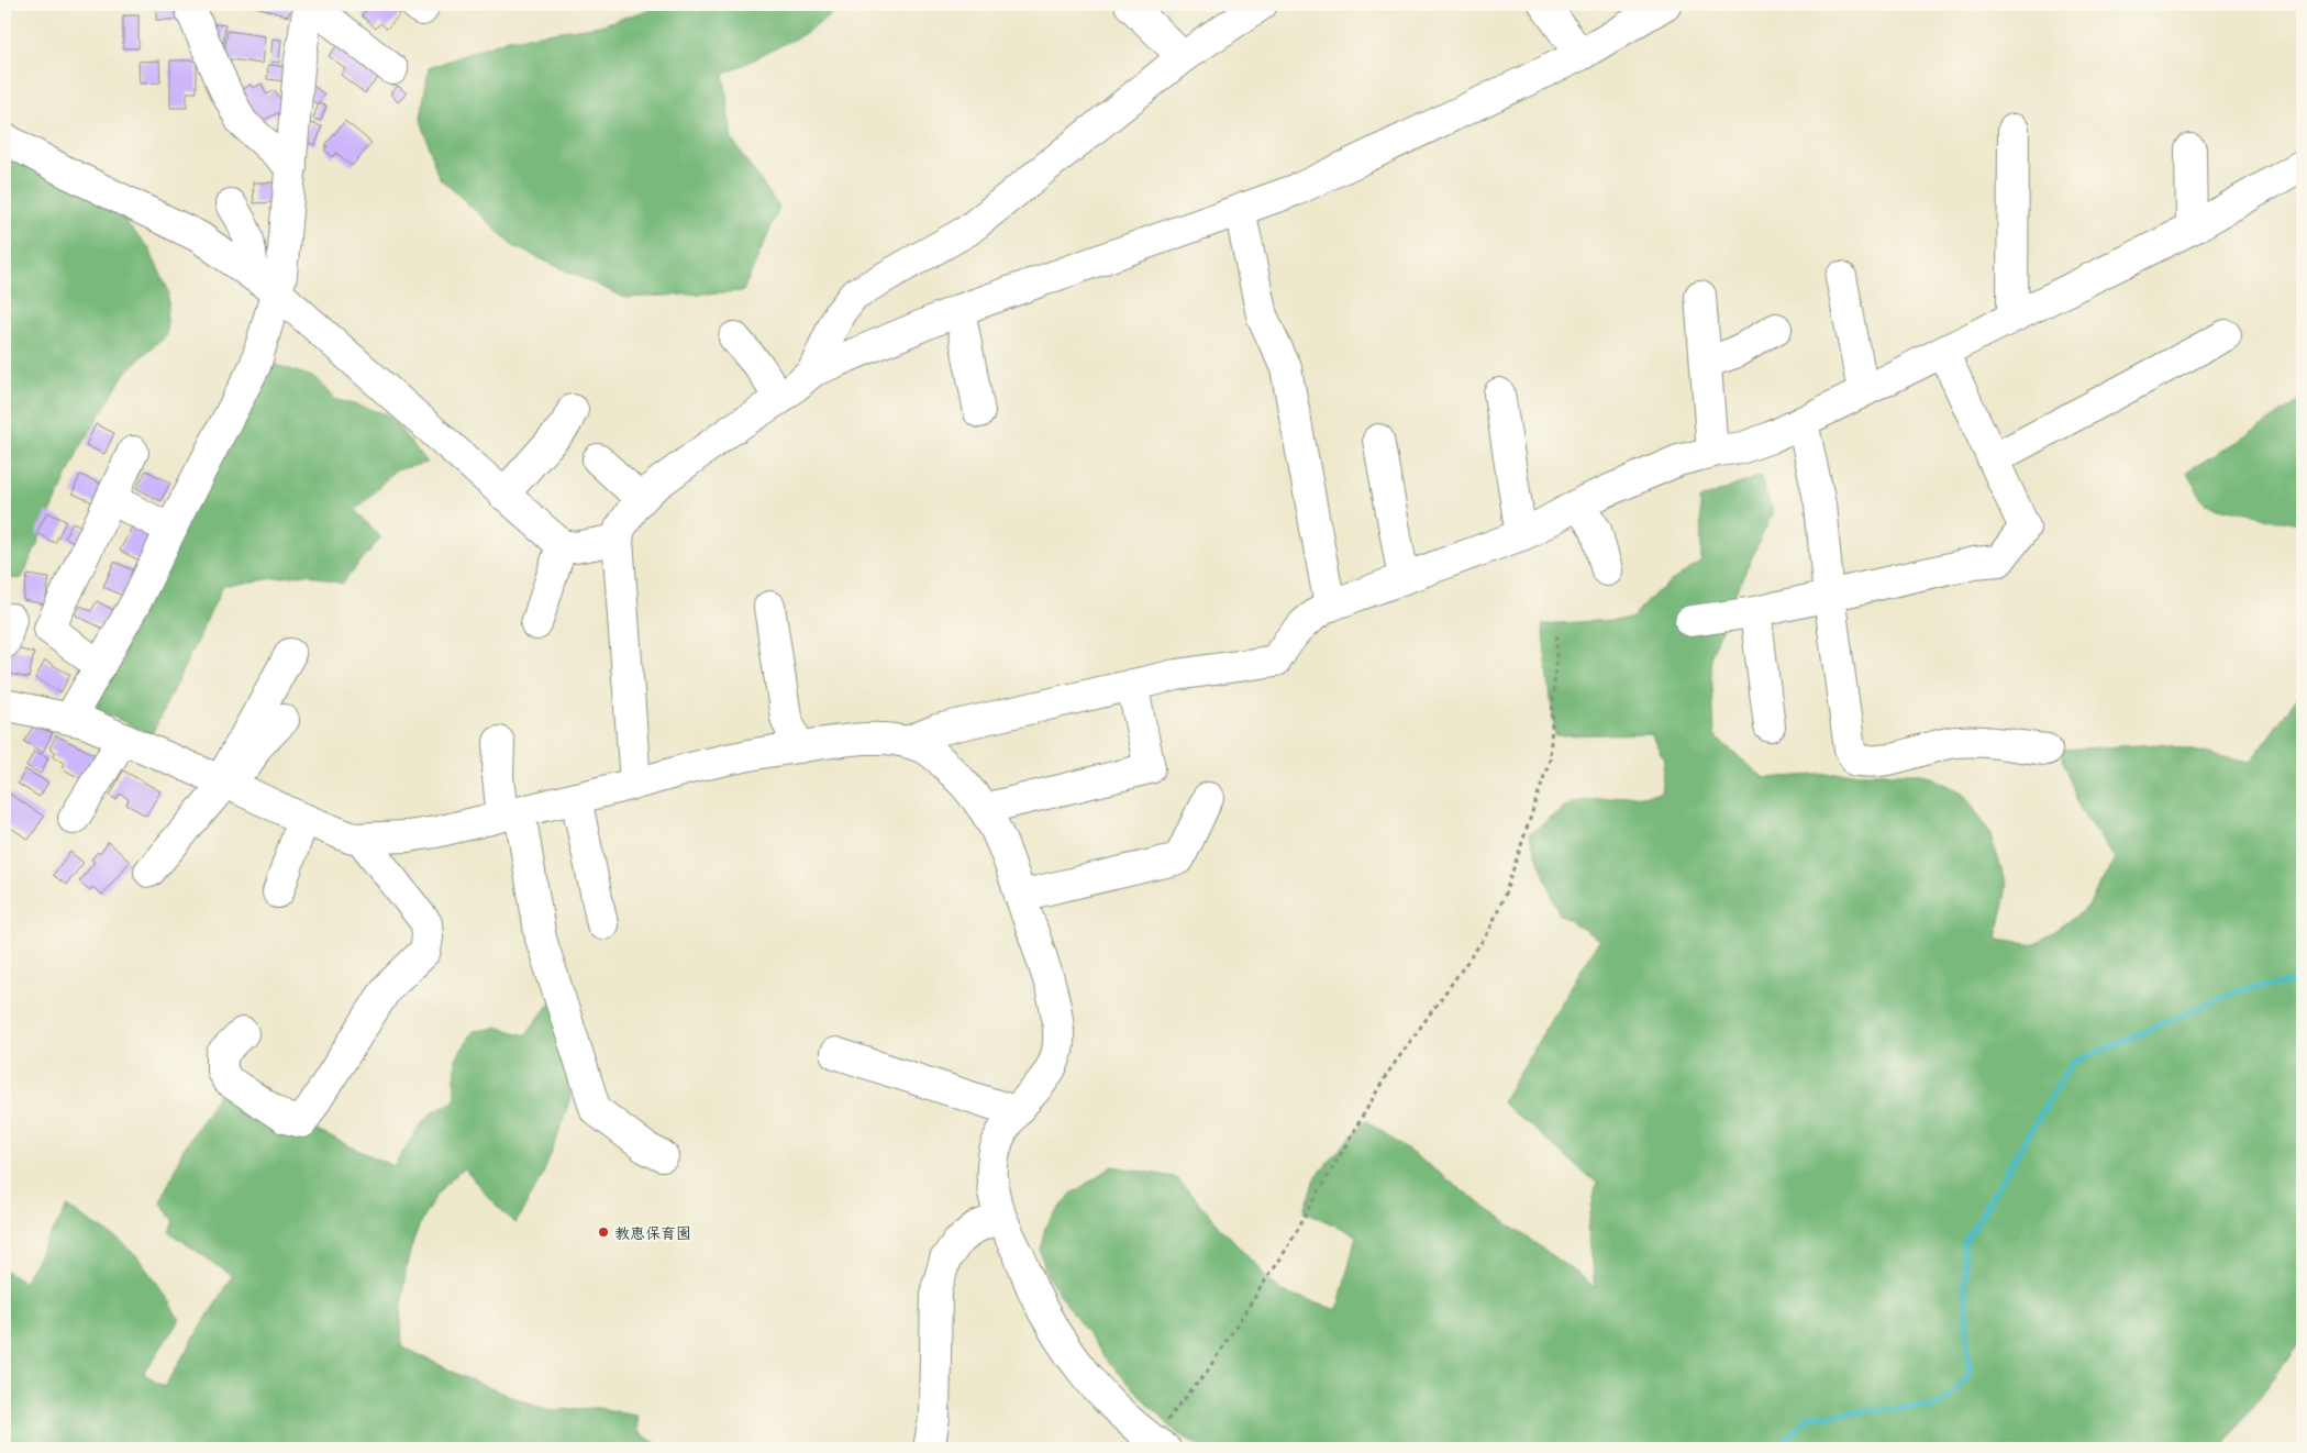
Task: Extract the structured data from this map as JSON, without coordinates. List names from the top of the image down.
{
  "places": ["教恵保育園"]
}
